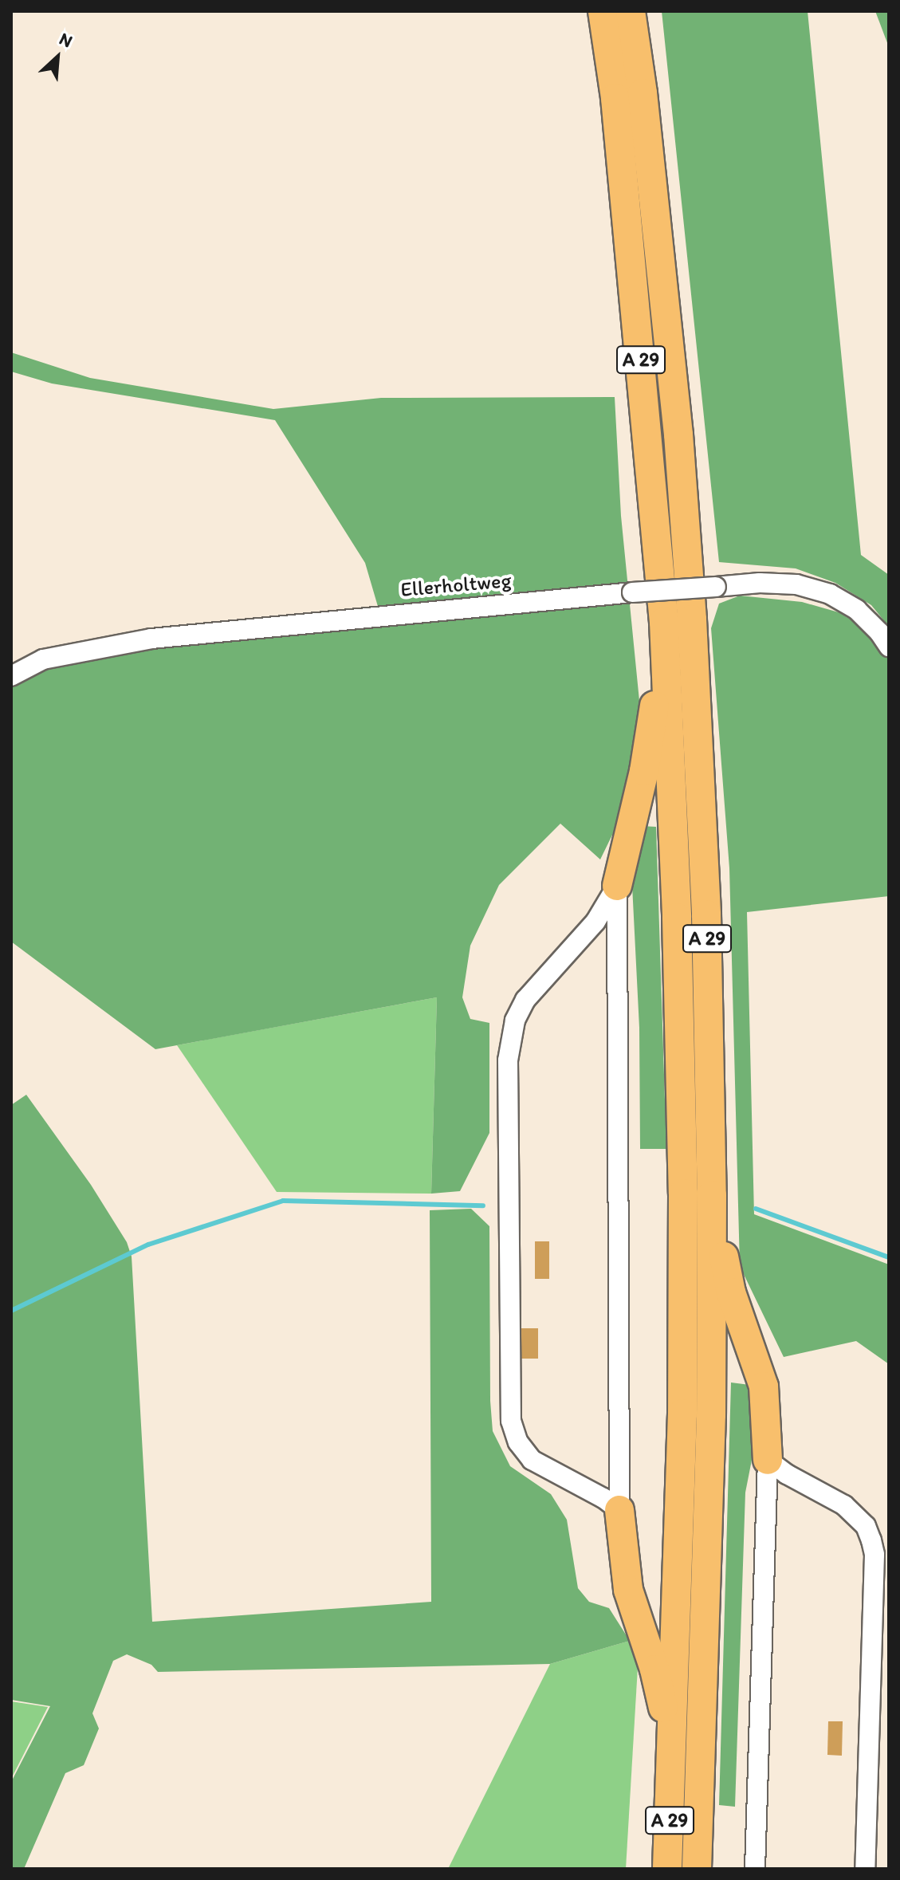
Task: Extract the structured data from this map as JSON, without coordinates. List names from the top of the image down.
{
  "streets": {
    "highway": ["A 29"],
    "street": ["Ellerholtweg"]
  },
  "north": "top right"
}
